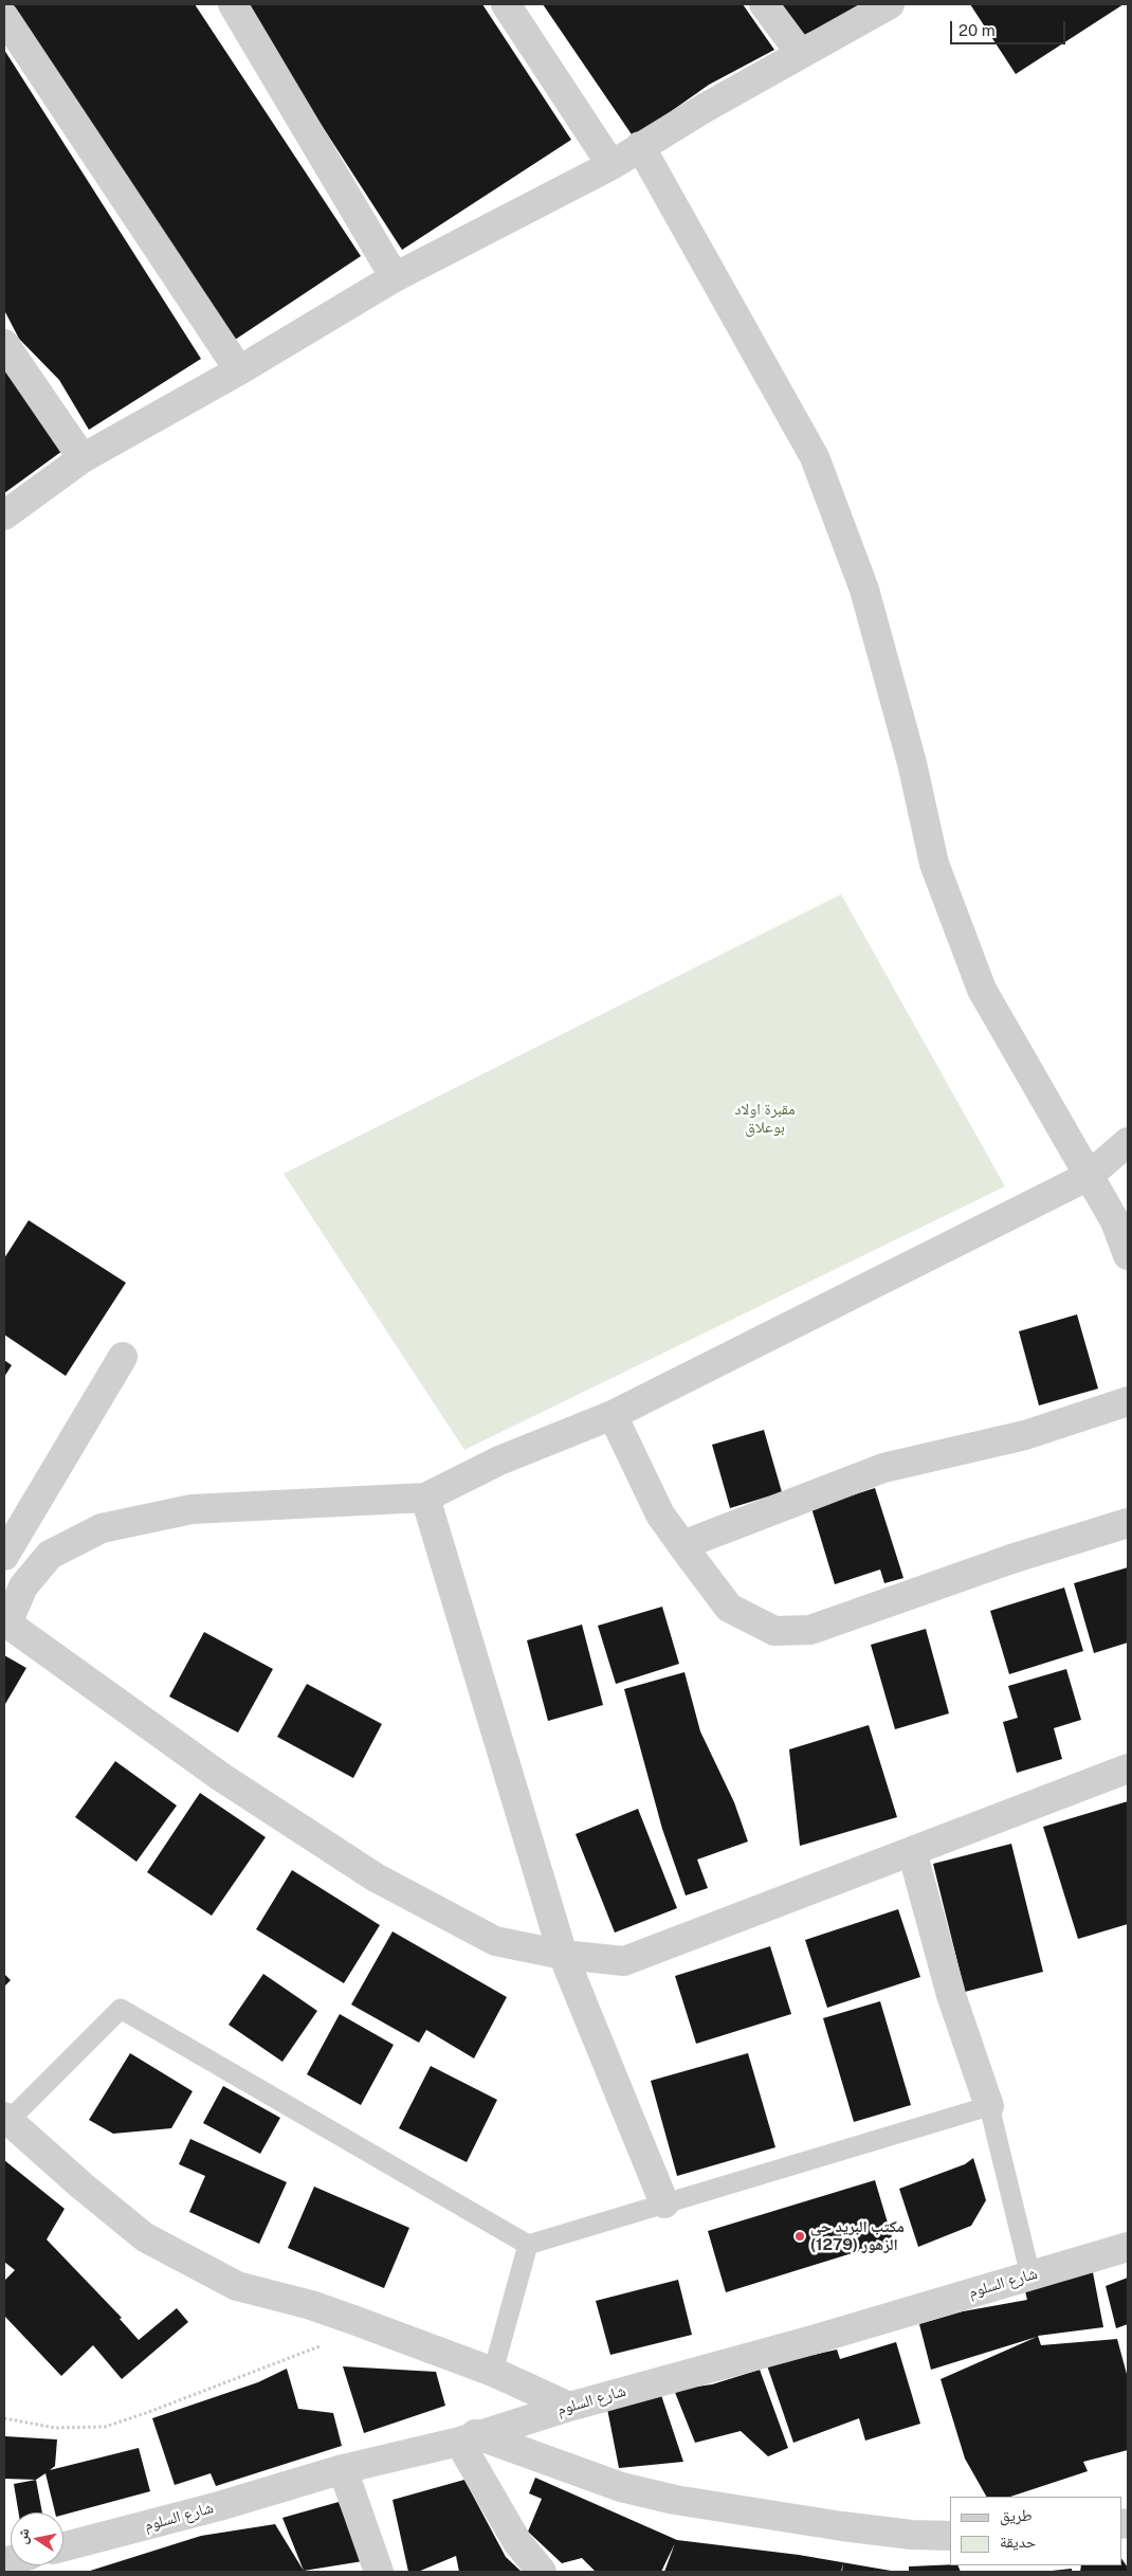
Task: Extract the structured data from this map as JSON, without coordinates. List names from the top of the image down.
{
  "streets": {
    "street": ["شارع السلوم"]
  },
  "parks": ["مقبرة اولاد بوعلاق"],
  "places": ["مكتب البريد حي الزهور (1279)"],
  "legend": ["طريق", "حديقة"],
  "scale_bar": "20 m",
  "north": "left"
}
